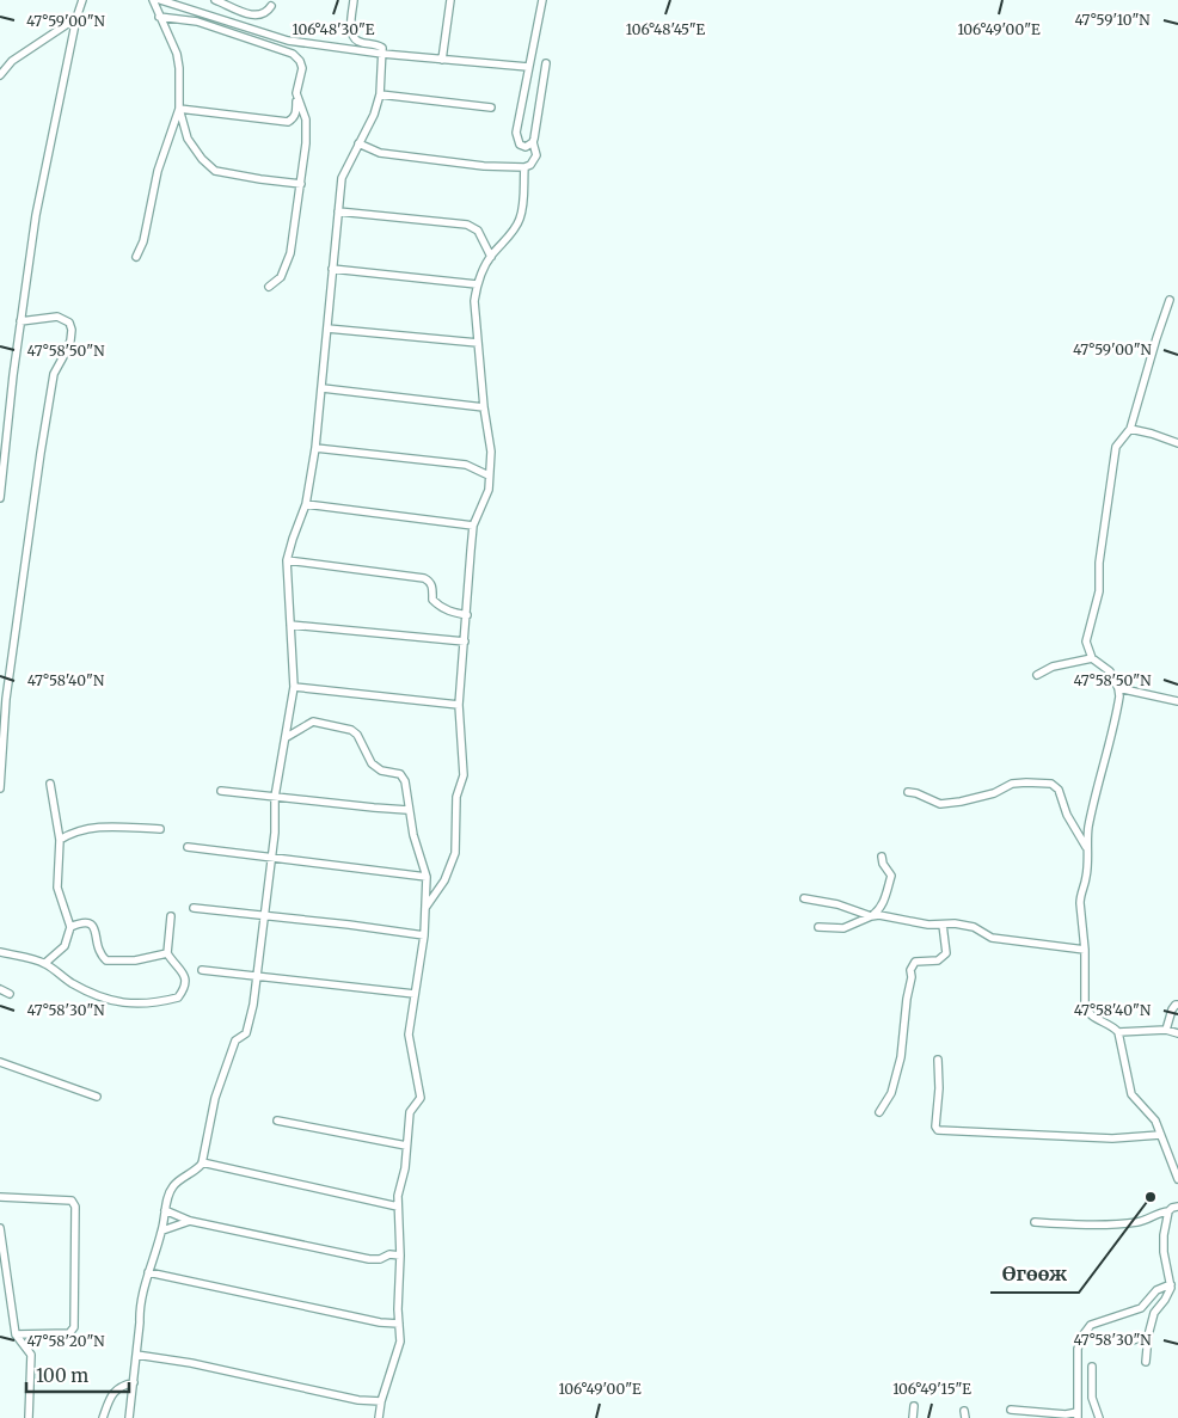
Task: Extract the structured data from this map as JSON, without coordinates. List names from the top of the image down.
{
  "places": ["Өгөөж"],
  "scale_bar": "100 m",
  "coordinates": [
    "47°59'10\"N",
    "47°59'00\"N",
    "106°48'30\"E",
    "106°48'45\"E",
    "106°49'00\"E",
    "47°58'50\"N",
    "47°58'40\"N",
    "47°58'30\"N",
    "47°58'20\"N",
    "106°49'15\"E"
  ]
}
